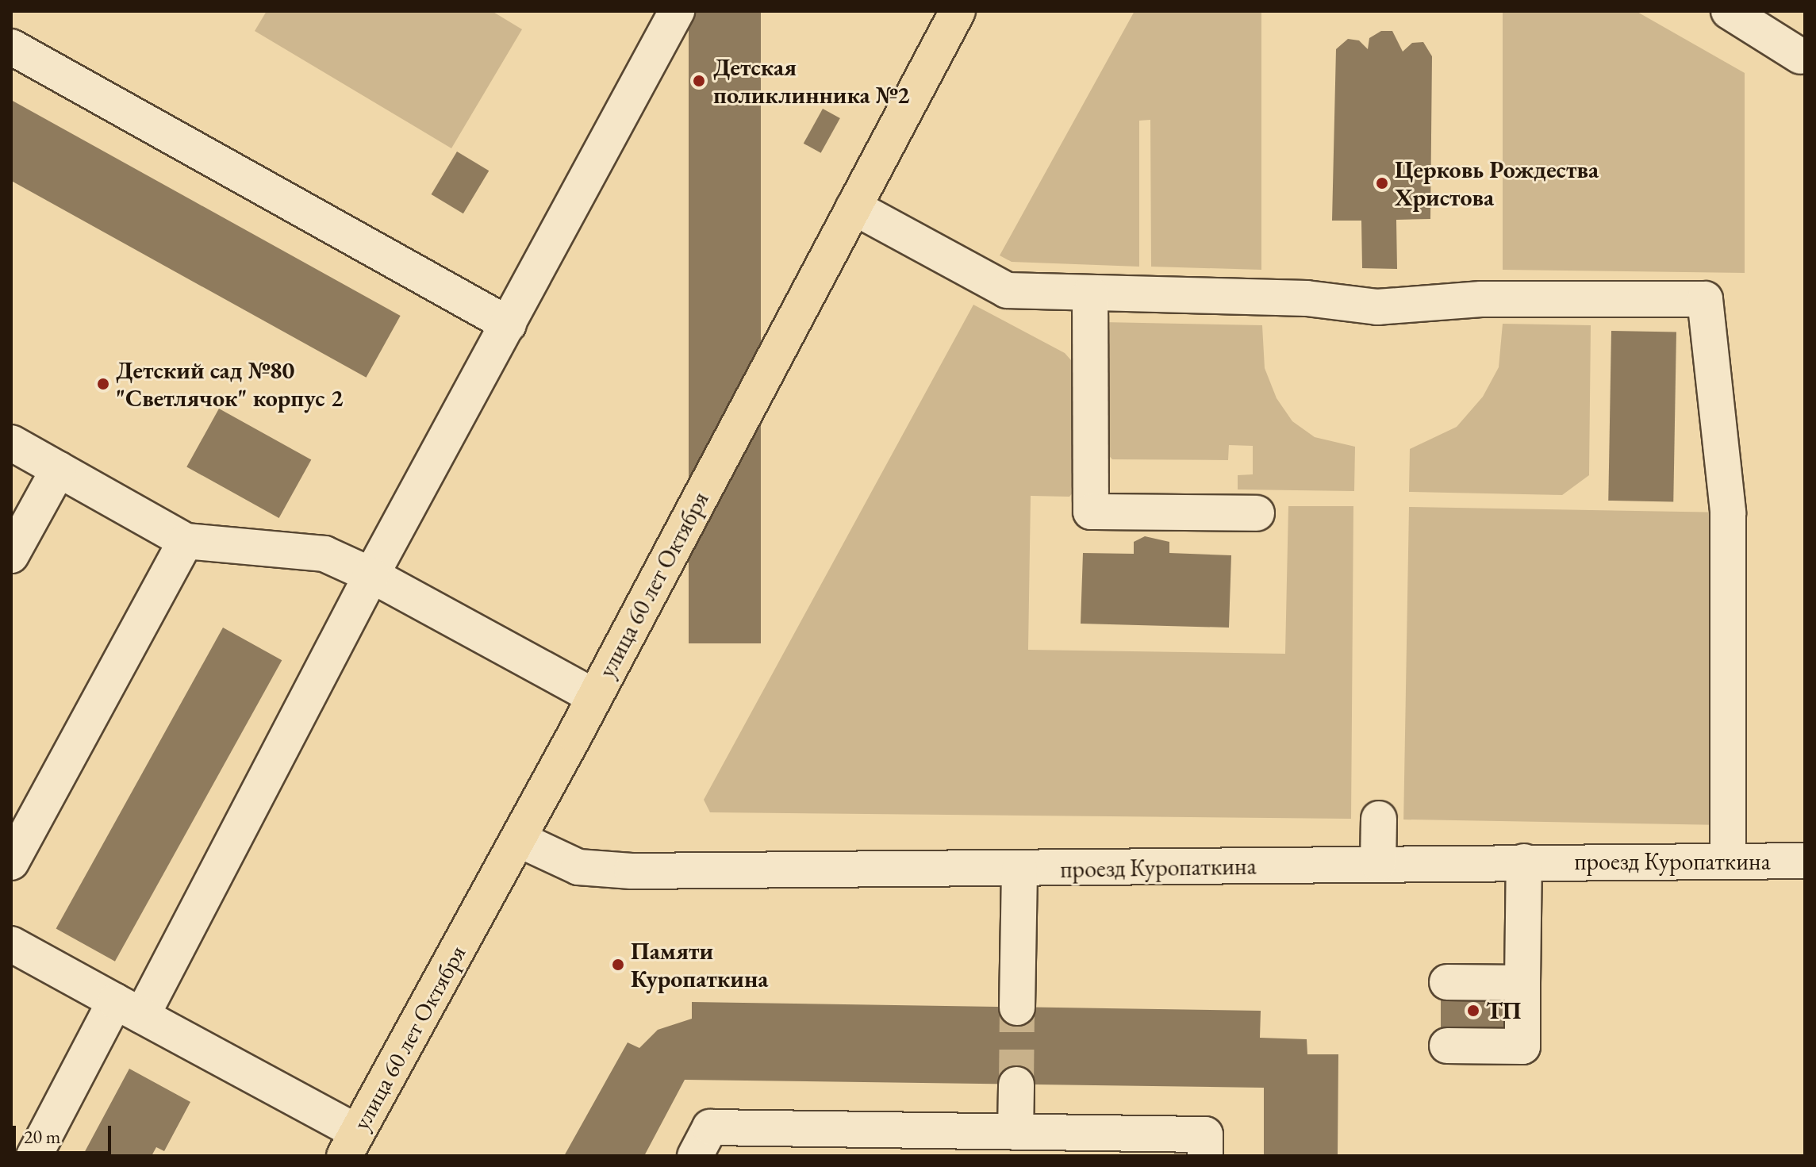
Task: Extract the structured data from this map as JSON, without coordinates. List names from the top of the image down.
{
  "streets": {
    "main road": ["улица 60 лет Октября"],
    "street": ["проезд Куропаткина"]
  },
  "crossings": [
    ["улица 60 лет Октября", "проезд Куропаткина"]
  ],
  "places": [
    "Детская поликлинника №2",
    "Церковь Рождества Христова",
    "Детский сад №80 \"Светлячок\" корпус 2",
    "Памяти Куропаткина",
    "ТП"
  ],
  "scale_bar": "20 m"
}
